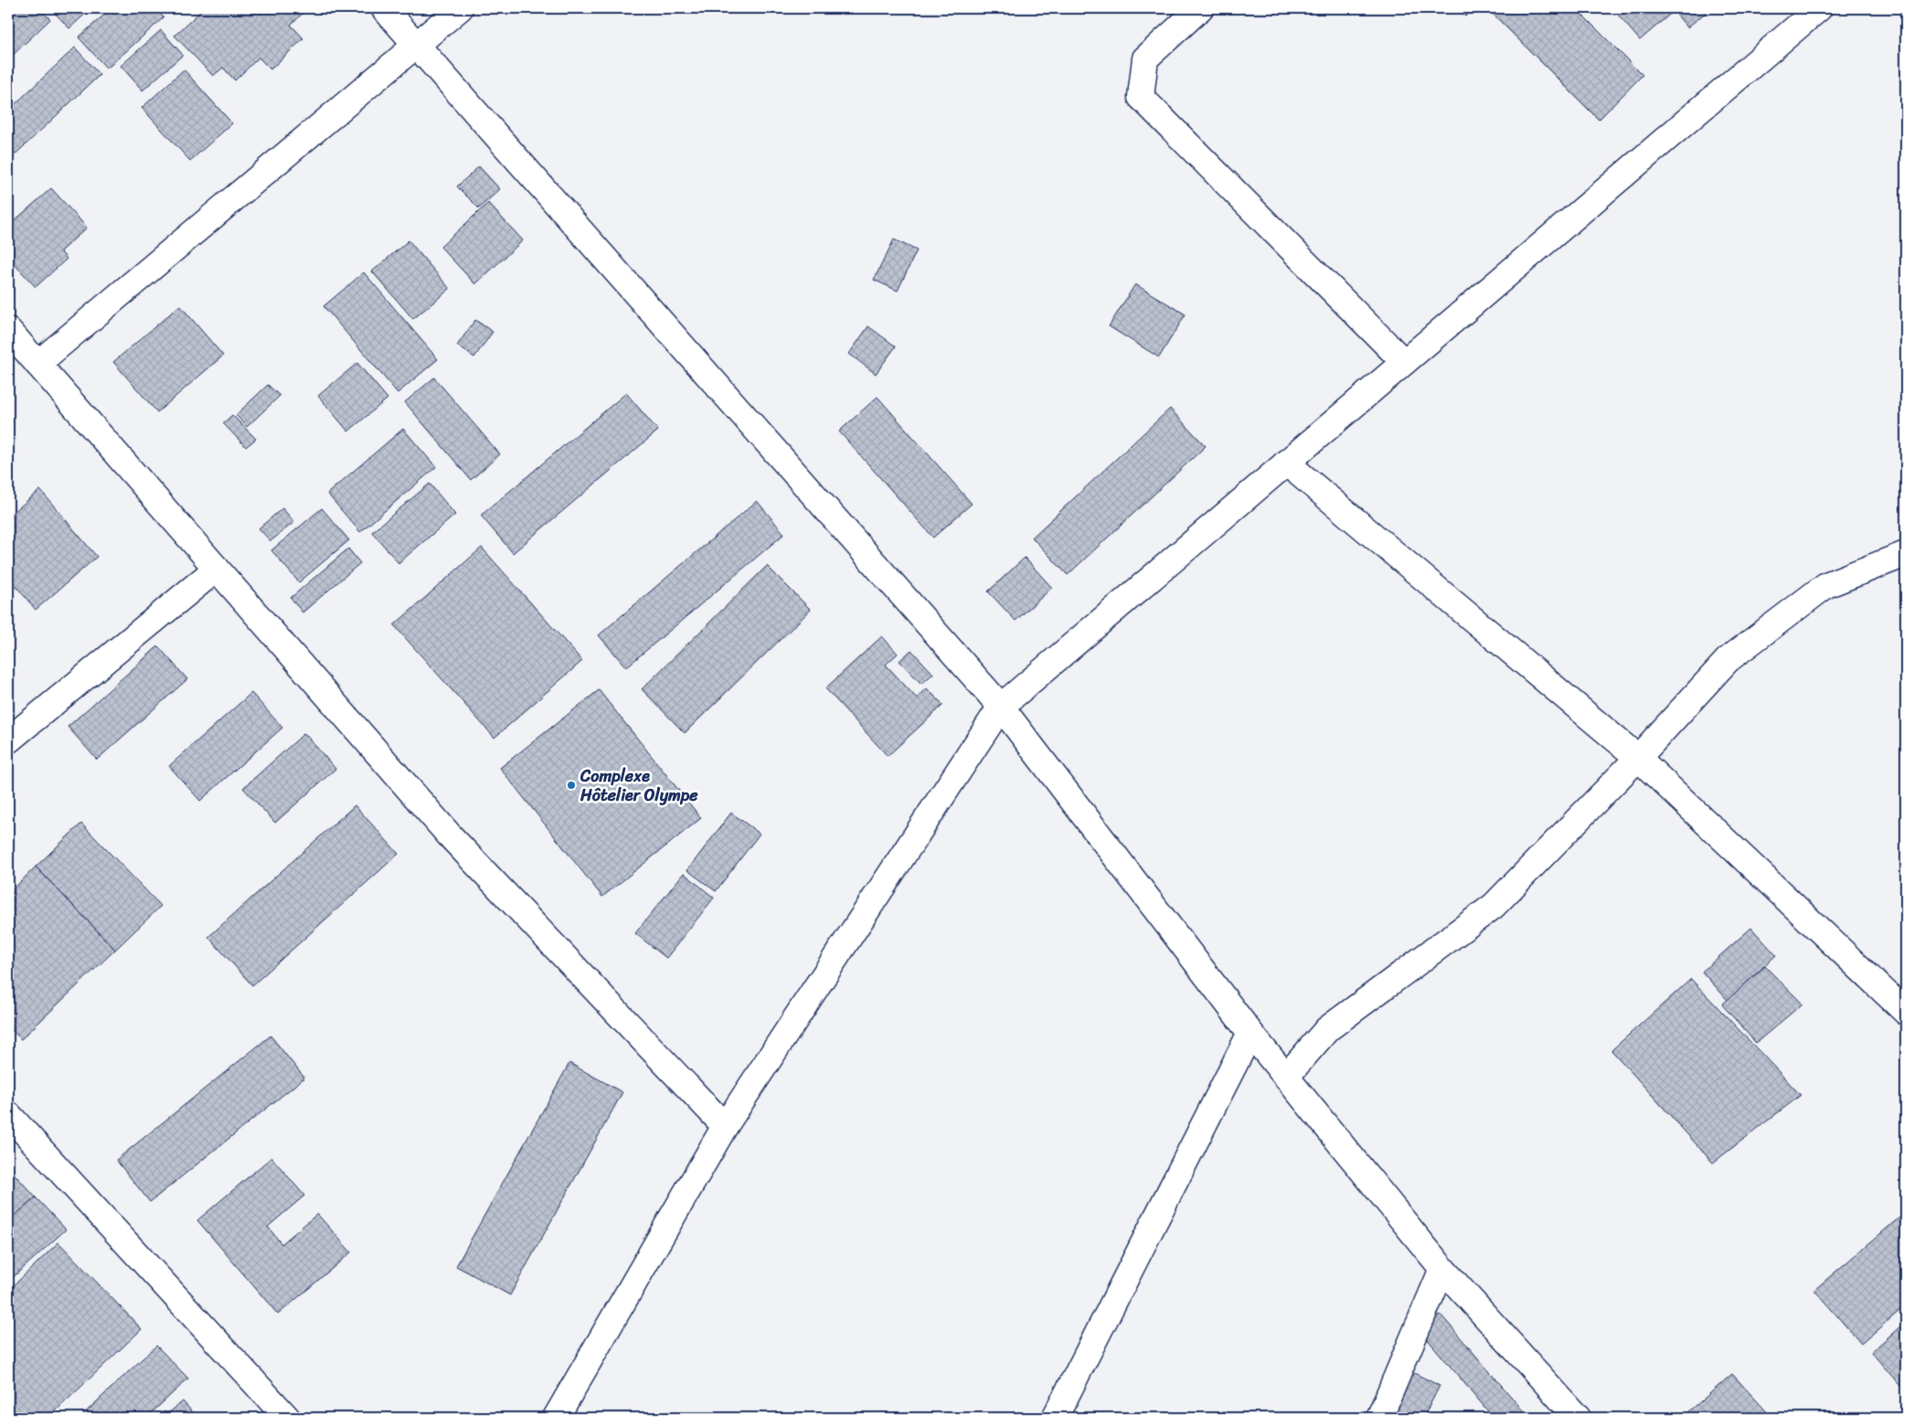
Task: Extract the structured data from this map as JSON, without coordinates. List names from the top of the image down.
{
  "places": ["Complexe Hôtelier Olympe"]
}
